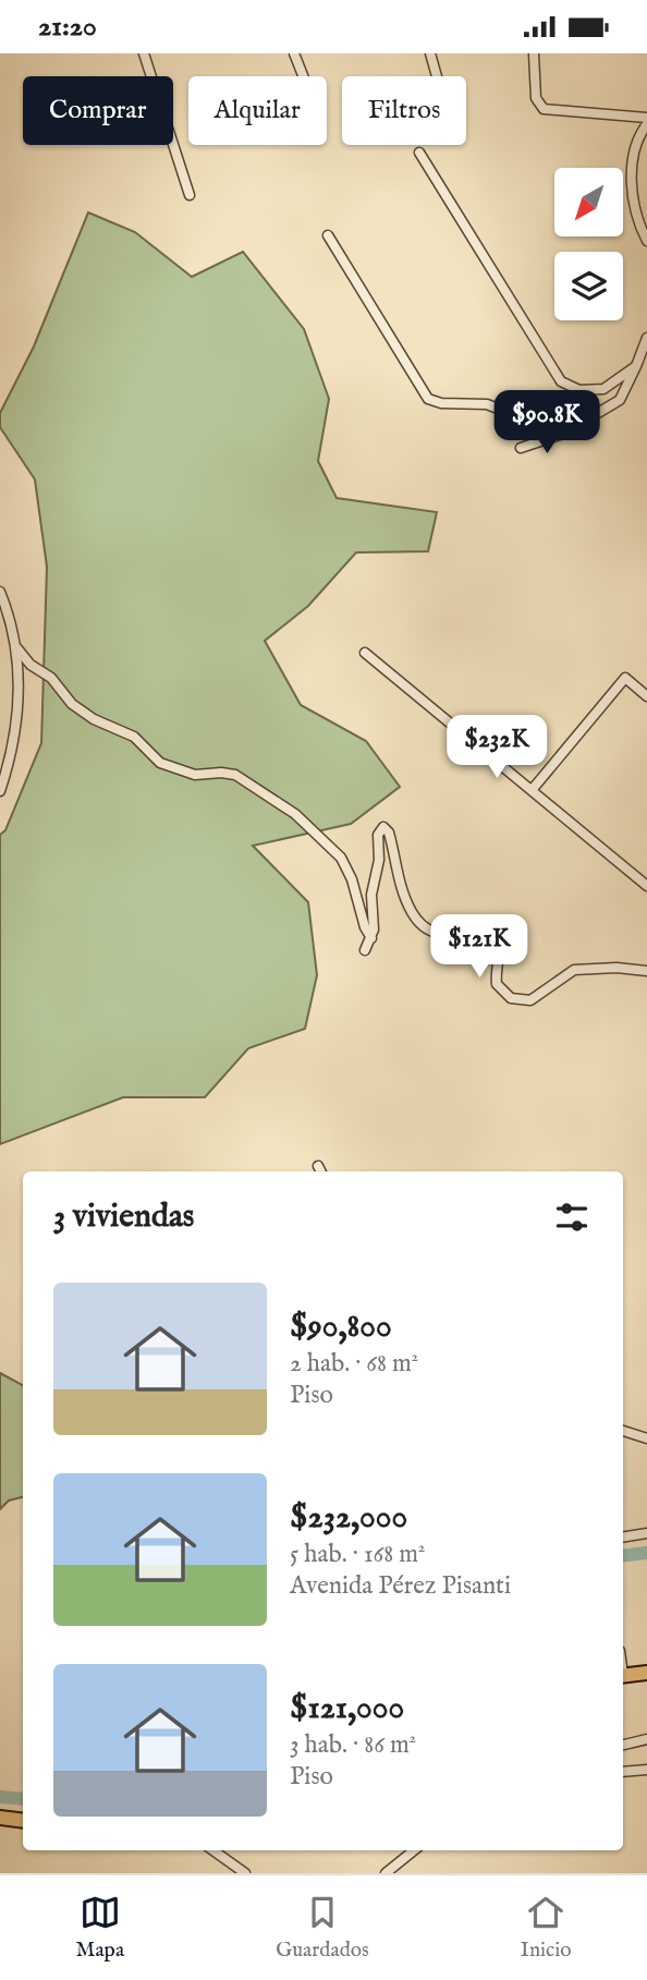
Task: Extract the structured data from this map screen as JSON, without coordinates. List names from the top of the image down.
{
  "north": "bottom left",
  "page": {
    "status": "21:20",
    "chip": ["Comprar", "Alquilar", "Filtros"],
    "price": ["$90.8K", "$232K", "$121K"],
    "heading": "3 viviendas",
    "list": [
      {
        "name": "$90,800",
        "note": "2 hab. · 68 m² · Piso"
      },
      {
        "name": "$232,000",
        "note": "5 hab. · 168 m² · Avenida Pérez Pisanti"
      },
      {
        "name": "$121,000",
        "note": "3 hab. · 86 m² · Piso"
      }
    ],
    "tabs": ["Mapa", "Guardados", "Inicio"]
  }
}
